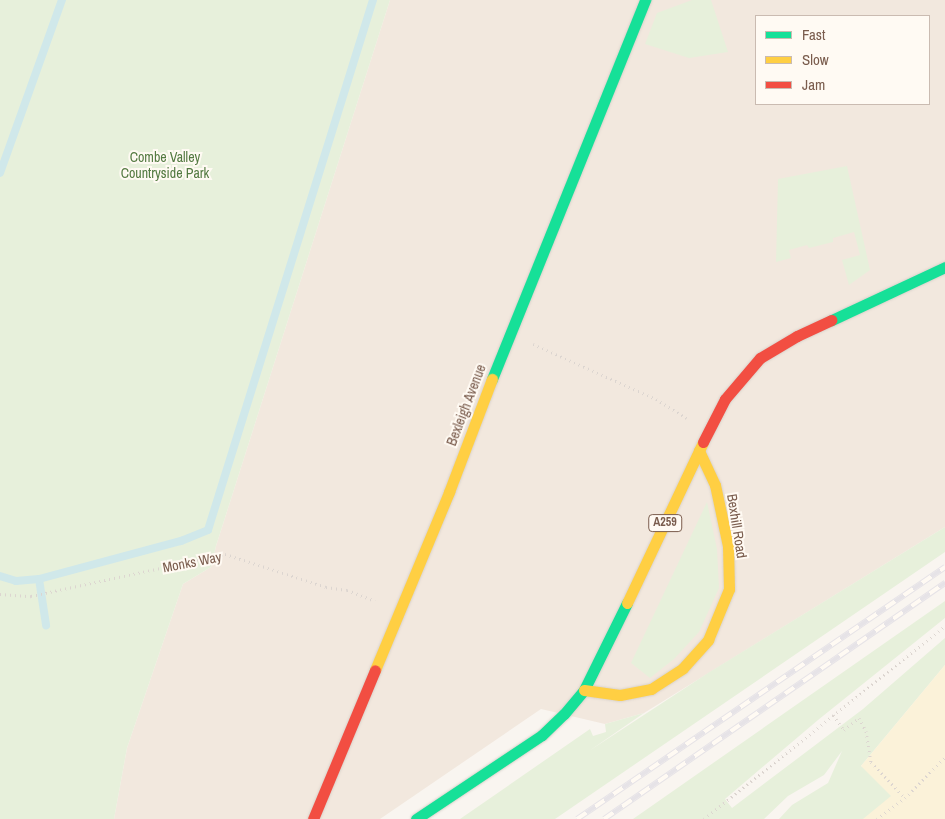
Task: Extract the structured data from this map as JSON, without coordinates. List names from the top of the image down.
{
  "streets": {
    "main road": ["Bexleigh Avenue", "A259", "Bexhill Road"],
    "path": ["Monks Way"]
  },
  "crossings": [
    ["A259", "Bexhill Road"]
  ],
  "parks": ["Combe Valley Countryside Park"],
  "legend": ["Fast", "Slow", "Jam"]
}
